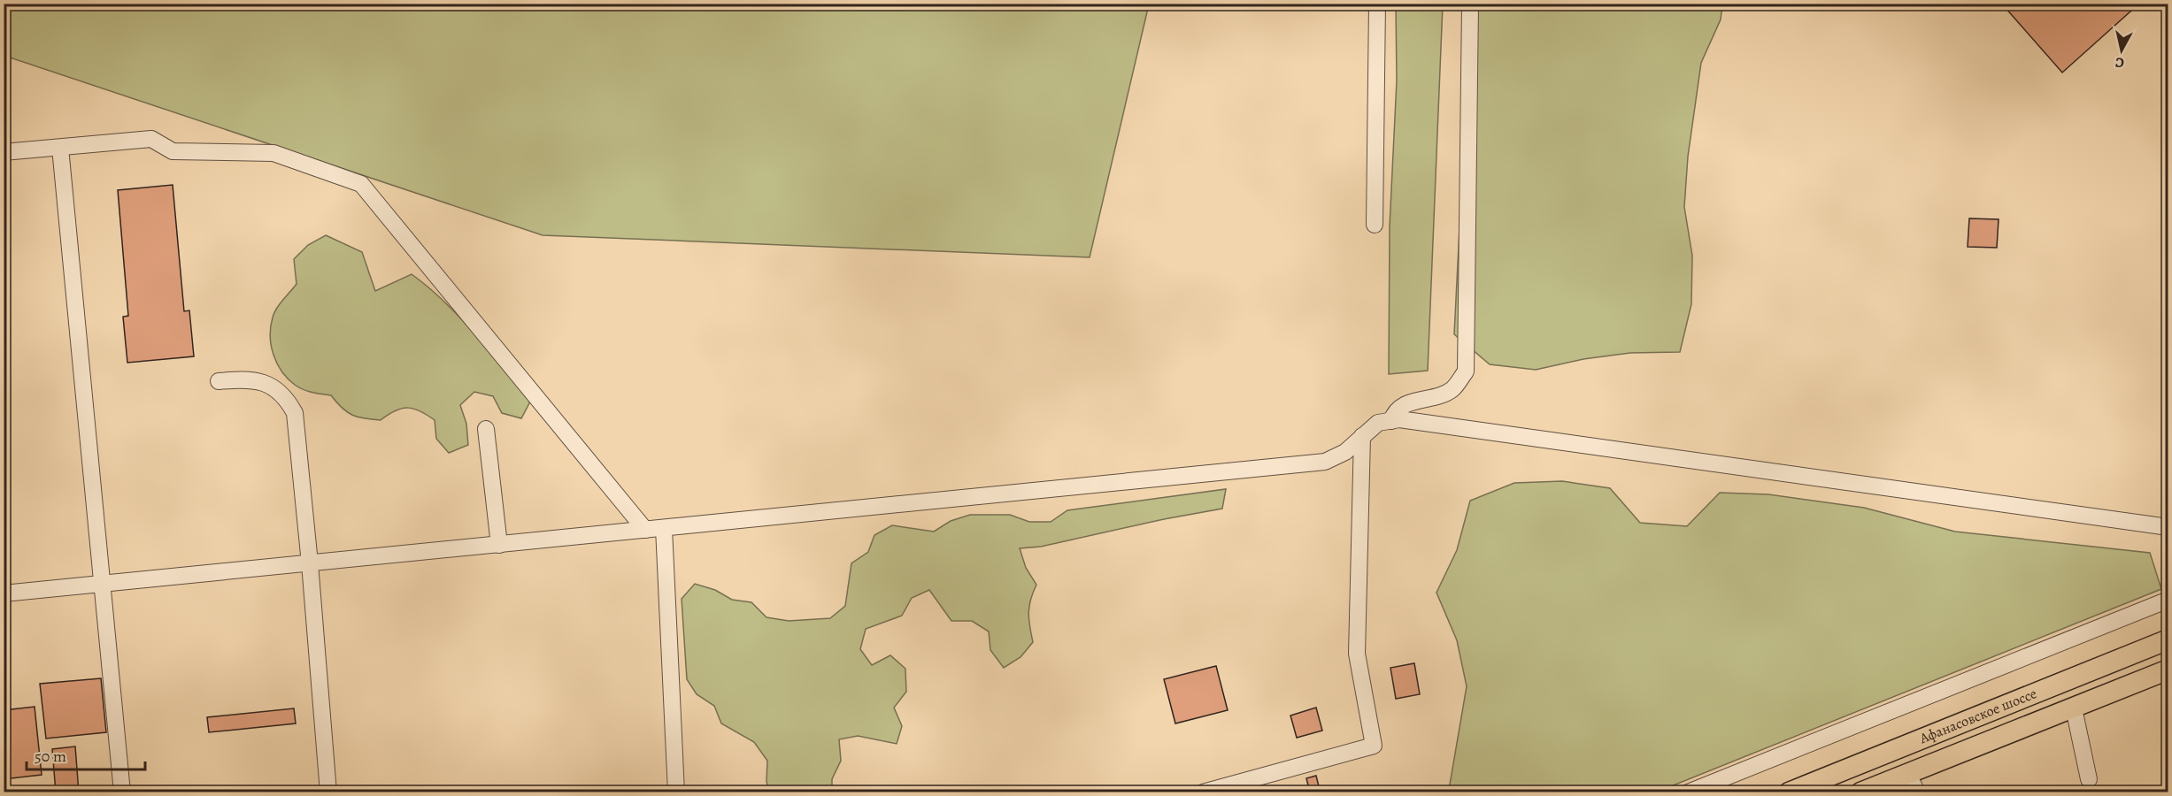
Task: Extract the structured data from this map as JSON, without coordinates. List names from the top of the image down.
{
  "streets": {
    "main road": ["Афанасовское шоссе"]
  },
  "scale_bar": "50 m",
  "north": "bottom"
}
